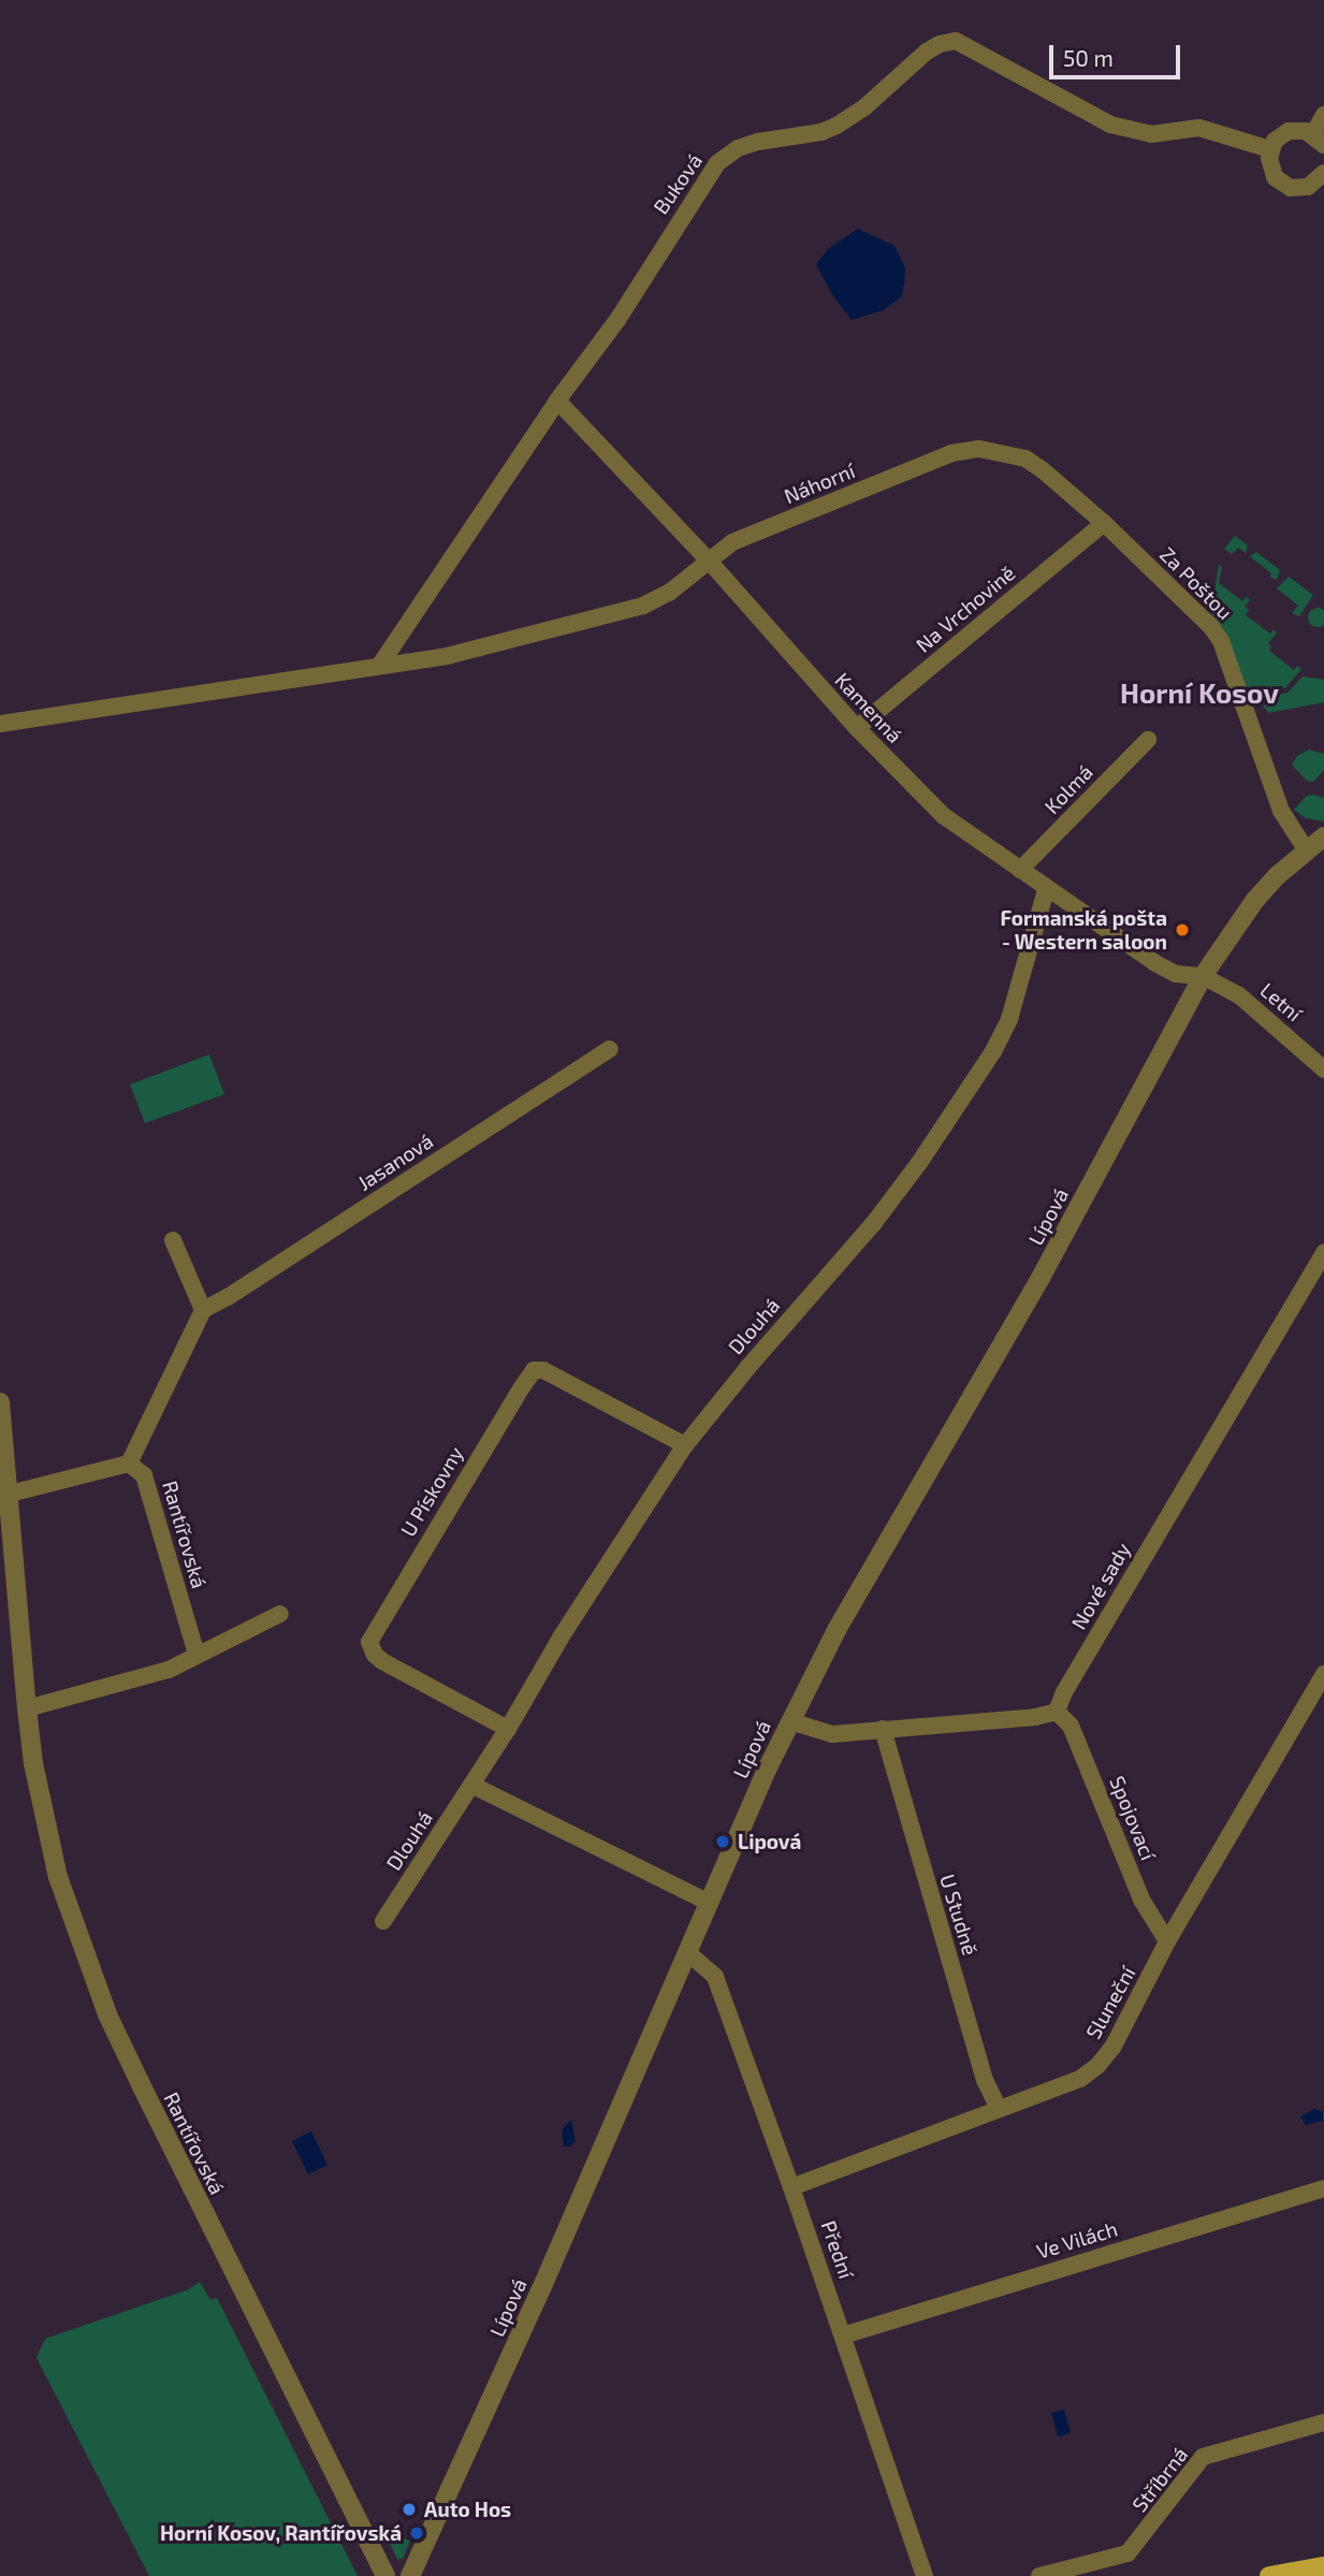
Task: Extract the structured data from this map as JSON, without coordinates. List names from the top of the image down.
{
  "streets": {
    "street": [
      "Buková",
      "Náhorní",
      "Za Poštou",
      "Na Vrchovině",
      "Kamenná",
      "Kolmá",
      "Letní",
      "Jasanová",
      "Lípová",
      "Dlouhá",
      "U Pískovny",
      "Rantířovská",
      "Nové sady",
      "Spojovací",
      "U Studně",
      "Sluneční",
      "Ve Vilách",
      "Přední",
      "Stříbrná"
    ]
  },
  "crossings": [
    ["Buková", "Náhorní"],
    ["Buková", "Kamenná"],
    ["Náhorní", "Za Poštou"],
    ["Náhorní", "Kamenná"],
    ["Za Poštou", "Na Vrchovině"],
    ["Na Vrchovině", "Kamenná"],
    ["Kamenná", "Kolmá"],
    ["Kamenná", "Letní"],
    ["Kamenná", "Lípová"],
    ["Kamenná", "Dlouhá"],
    ["Letní", "Lípová"],
    ["Lípová", "Přední"],
    ["Dlouhá", "U Pískovny"],
    ["Nové sady", "Spojovací"],
    ["Spojovací", "Sluneční"],
    ["U Studně", "Sluneční"],
    ["Sluneční", "Přední"],
    ["Ve Vilách", "Přední"]
  ],
  "districts": ["Horní Kosov"],
  "places": [
    "Formanská pošta - Western saloon",
    "Lipová",
    "Auto Hos",
    "Horní Kosov, Rantířovská"
  ],
  "scale_bar": "50 m"
}
